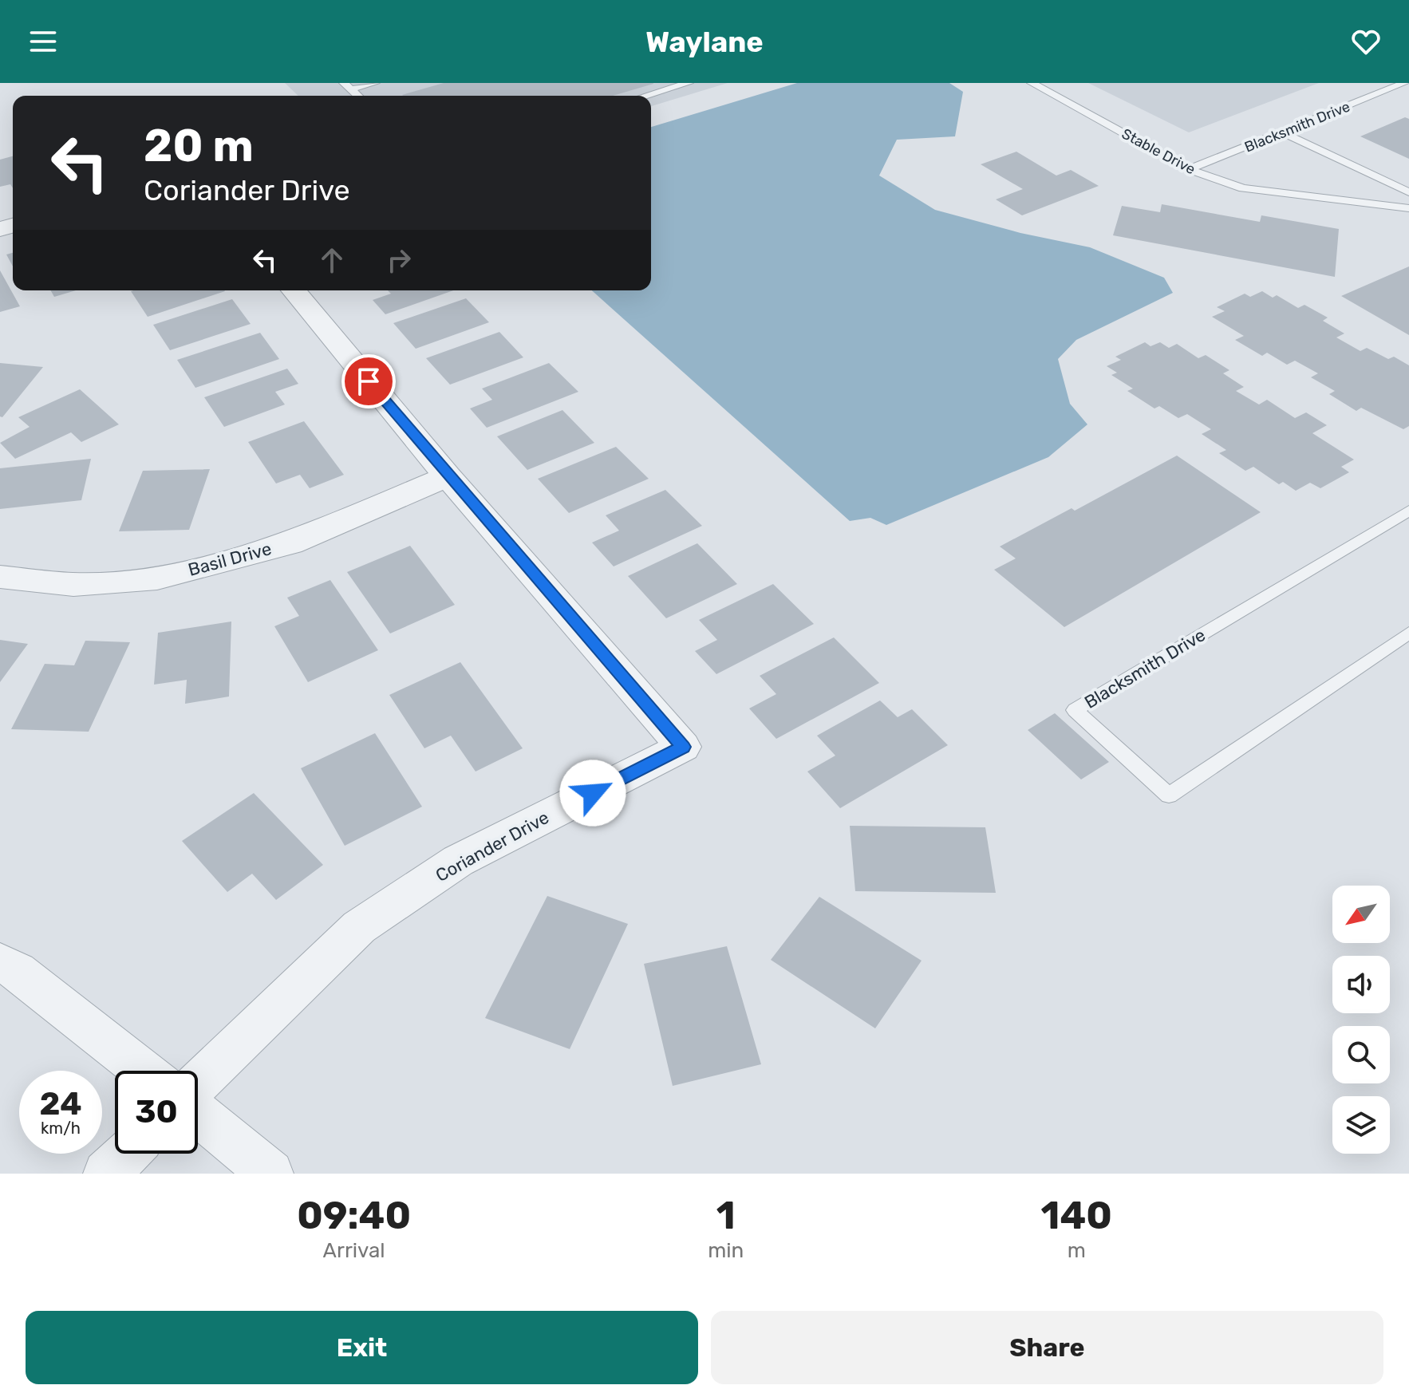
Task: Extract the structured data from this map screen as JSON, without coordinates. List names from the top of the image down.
{
  "streets": {
    "street": ["Basil Drive", "Coriander Drive"],
    "lane": ["Blacksmith Drive", "Stable Drive"]
  },
  "crossings": [
    ["Blacksmith Drive", "Stable Drive"],
    ["Basil Drive", "Coriander Drive"]
  ],
  "north": "bottom left",
  "page": {
    "header": "Waylane",
    "turn": ["20 m", "Coriander Drive"],
    "speed": "24 km/h",
    "limit": "30",
    "eta": [
      "09:40",
      "Arrival",
      "1",
      "min",
      "140",
      "m"
    ],
    "buttons": ["Exit", "Share"]
  }
}
